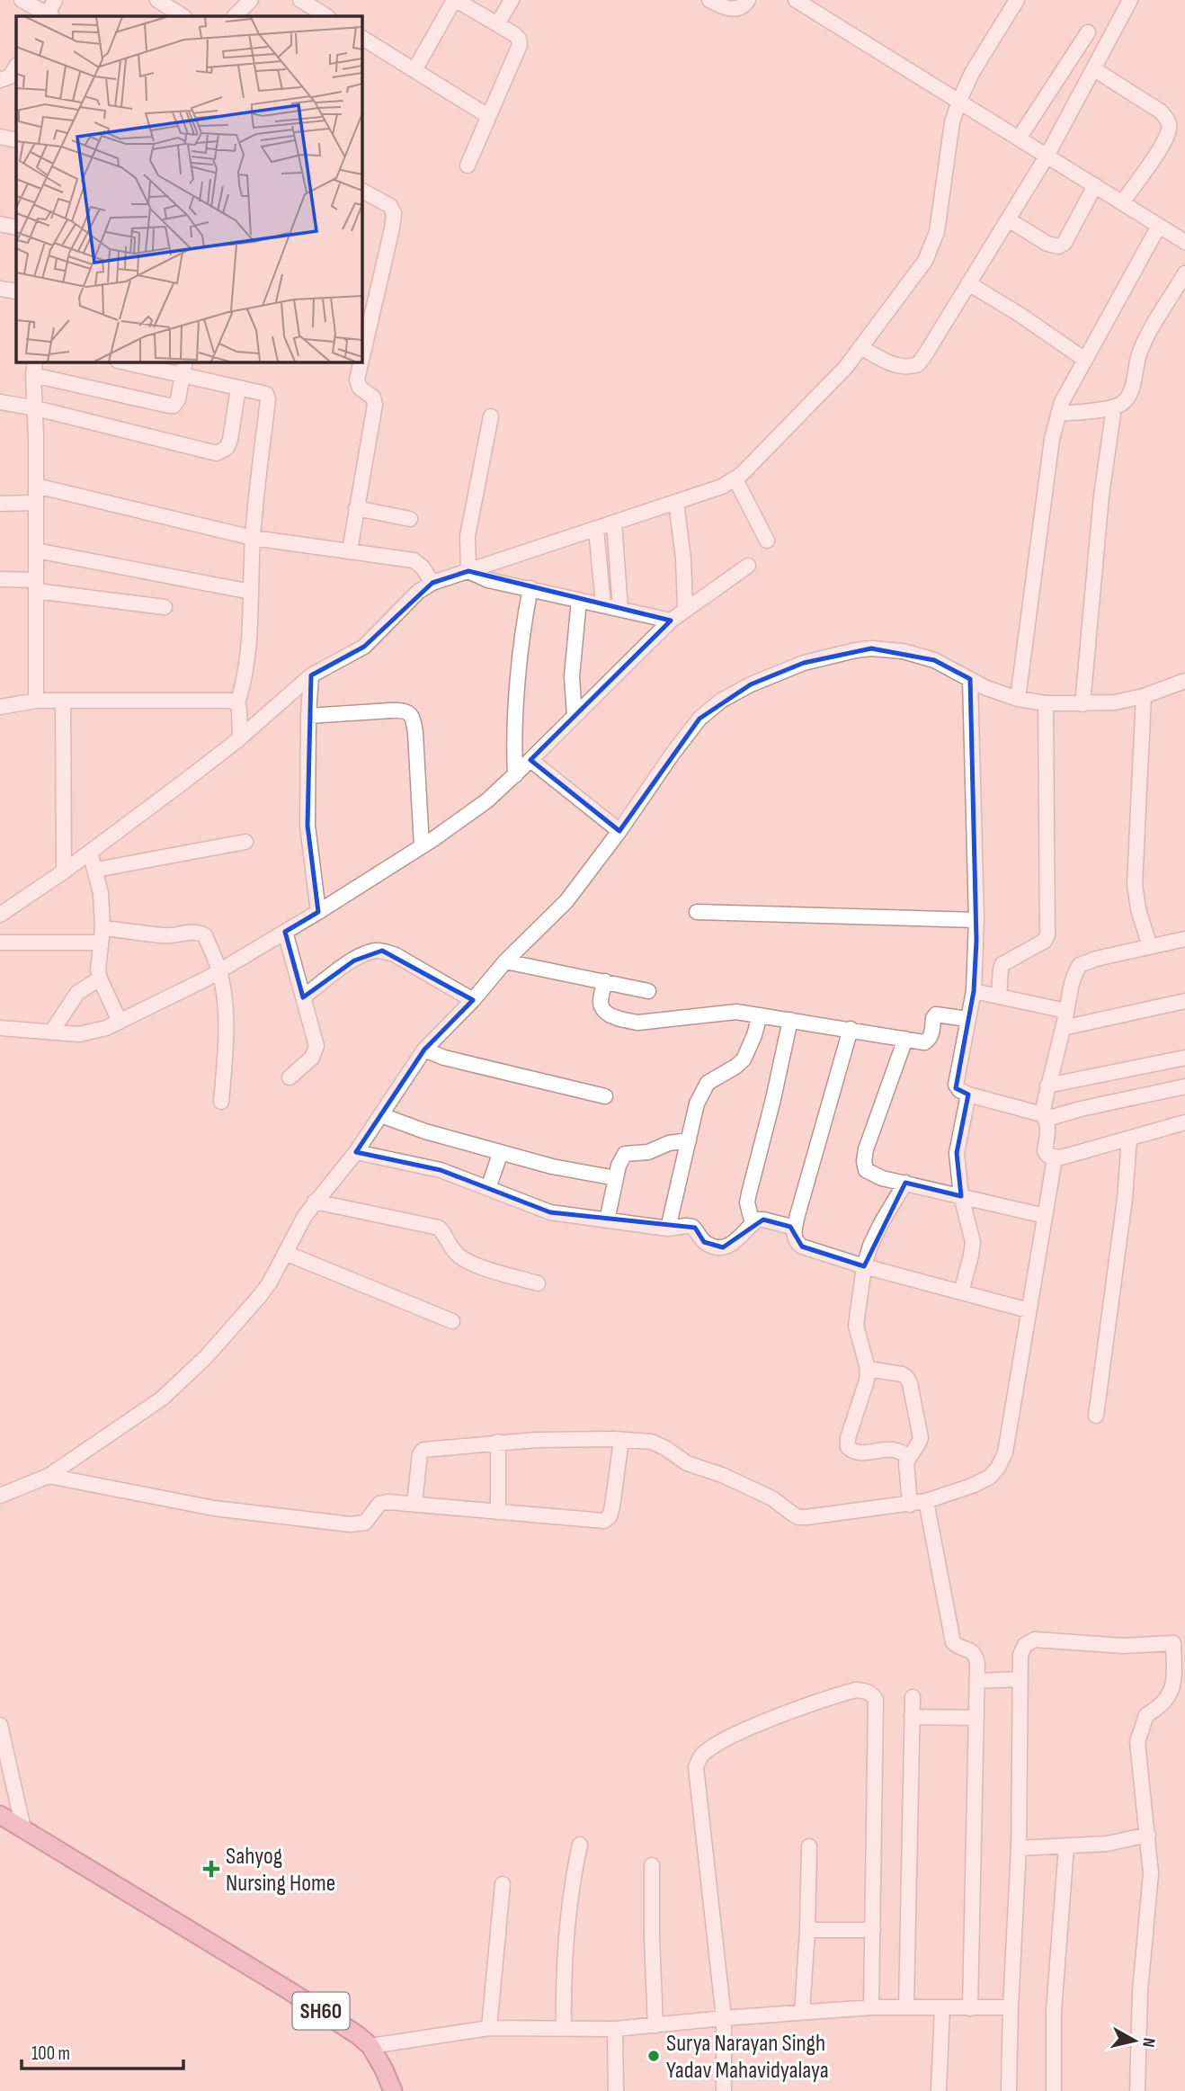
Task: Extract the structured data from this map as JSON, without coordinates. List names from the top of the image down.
{
  "streets": {
    "main road": ["SH60"]
  },
  "places": {
    "health": ["Sahyog Nursing Home"],
    "other": ["Surya Narayan Singh Yadav Mahavidyalaya"]
  },
  "scale_bar": "100 m",
  "north": "right"
}
